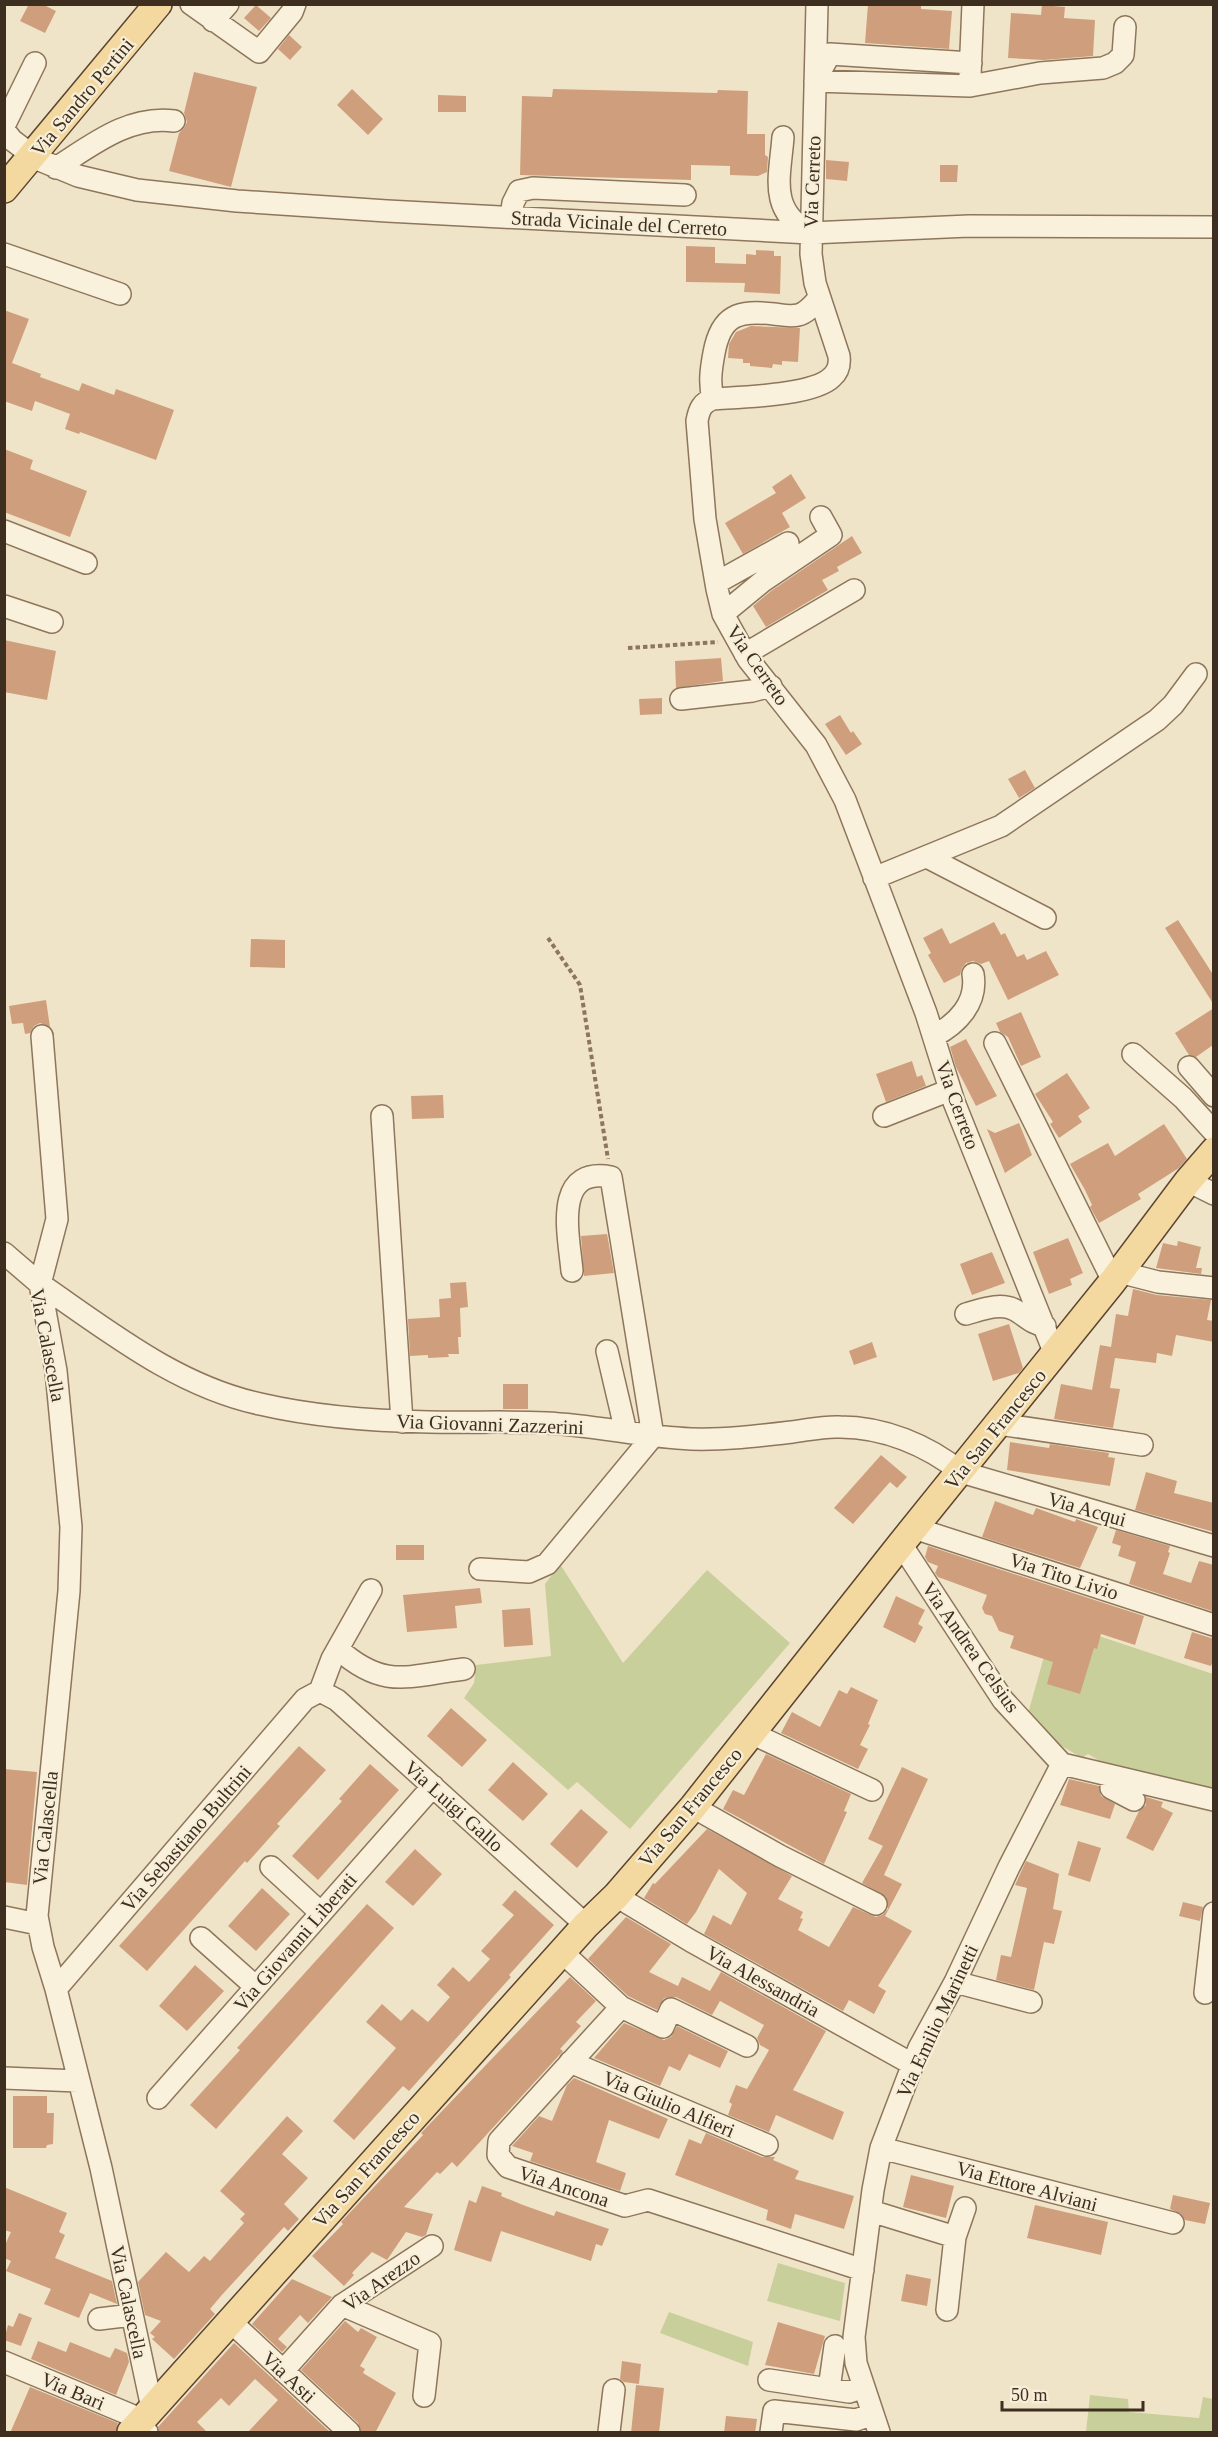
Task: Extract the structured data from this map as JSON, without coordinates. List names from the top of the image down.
{
  "streets": {
    "main road": ["Via Sandro Pertini", "Via San Francesco"],
    "street": [
      "Via Cerreto",
      "Strada Vicinale del Cerreto",
      "Via Calascella",
      "Via Giovanni Zazzerini",
      "Via Acqui",
      "Via Tito Livio",
      "Via Andrea Celsius",
      "Via Luigi Gallo",
      "Via Sebastiano Bultrini",
      "Via Giovanni Liberati",
      "Via Alessandria",
      "Via Emilio Marinetti",
      "Via Giulio Alfieri",
      "Via Ancona",
      "Via Ettore Alviani",
      "Via Arezzo",
      "Via Asti",
      "Via Bari"
    ]
  },
  "crossings": [
    ["Via Sandro Pertini", "Strada Vicinale del Cerreto"],
    ["Via Cerreto", "Strada Vicinale del Cerreto"],
    ["Via Cerreto", "Via San Francesco"],
    ["Via Calascella", "Via Giovanni Zazzerini"],
    ["Via Calascella", "Via San Francesco"],
    ["Via Calascella", "Via Sebastiano Bultrini"],
    ["Via Calascella", "Via Bari"],
    ["Via Giovanni Zazzerini", "Via San Francesco"],
    ["Via Giovanni Zazzerini", "Via Acqui"],
    ["Via San Francesco", "Via Acqui"],
    ["Via San Francesco", "Via Tito Livio"],
    ["Via San Francesco", "Via Andrea Celsius"],
    ["Via San Francesco", "Via Luigi Gallo"],
    ["Via San Francesco", "Via Alessandria"],
    ["Via San Francesco", "Via Asti"],
    ["Via San Francesco", "Via Bari"],
    ["Via Tito Livio", "Via Andrea Celsius"],
    ["Via Andrea Celsius", "Via Emilio Marinetti"],
    ["Via Luigi Gallo", "Via Sebastiano Bultrini"],
    ["Via Luigi Gallo", "Via Giovanni Liberati"],
    ["Via Alessandria", "Via Emilio Marinetti"],
    ["Via Emilio Marinetti", "Via Ancona"],
    ["Via Emilio Marinetti", "Via Ettore Alviani"],
    ["Via Giulio Alfieri", "Via Ancona"],
    ["Via Arezzo", "Via Asti"]
  ],
  "scale_bar": "50 m"
}
